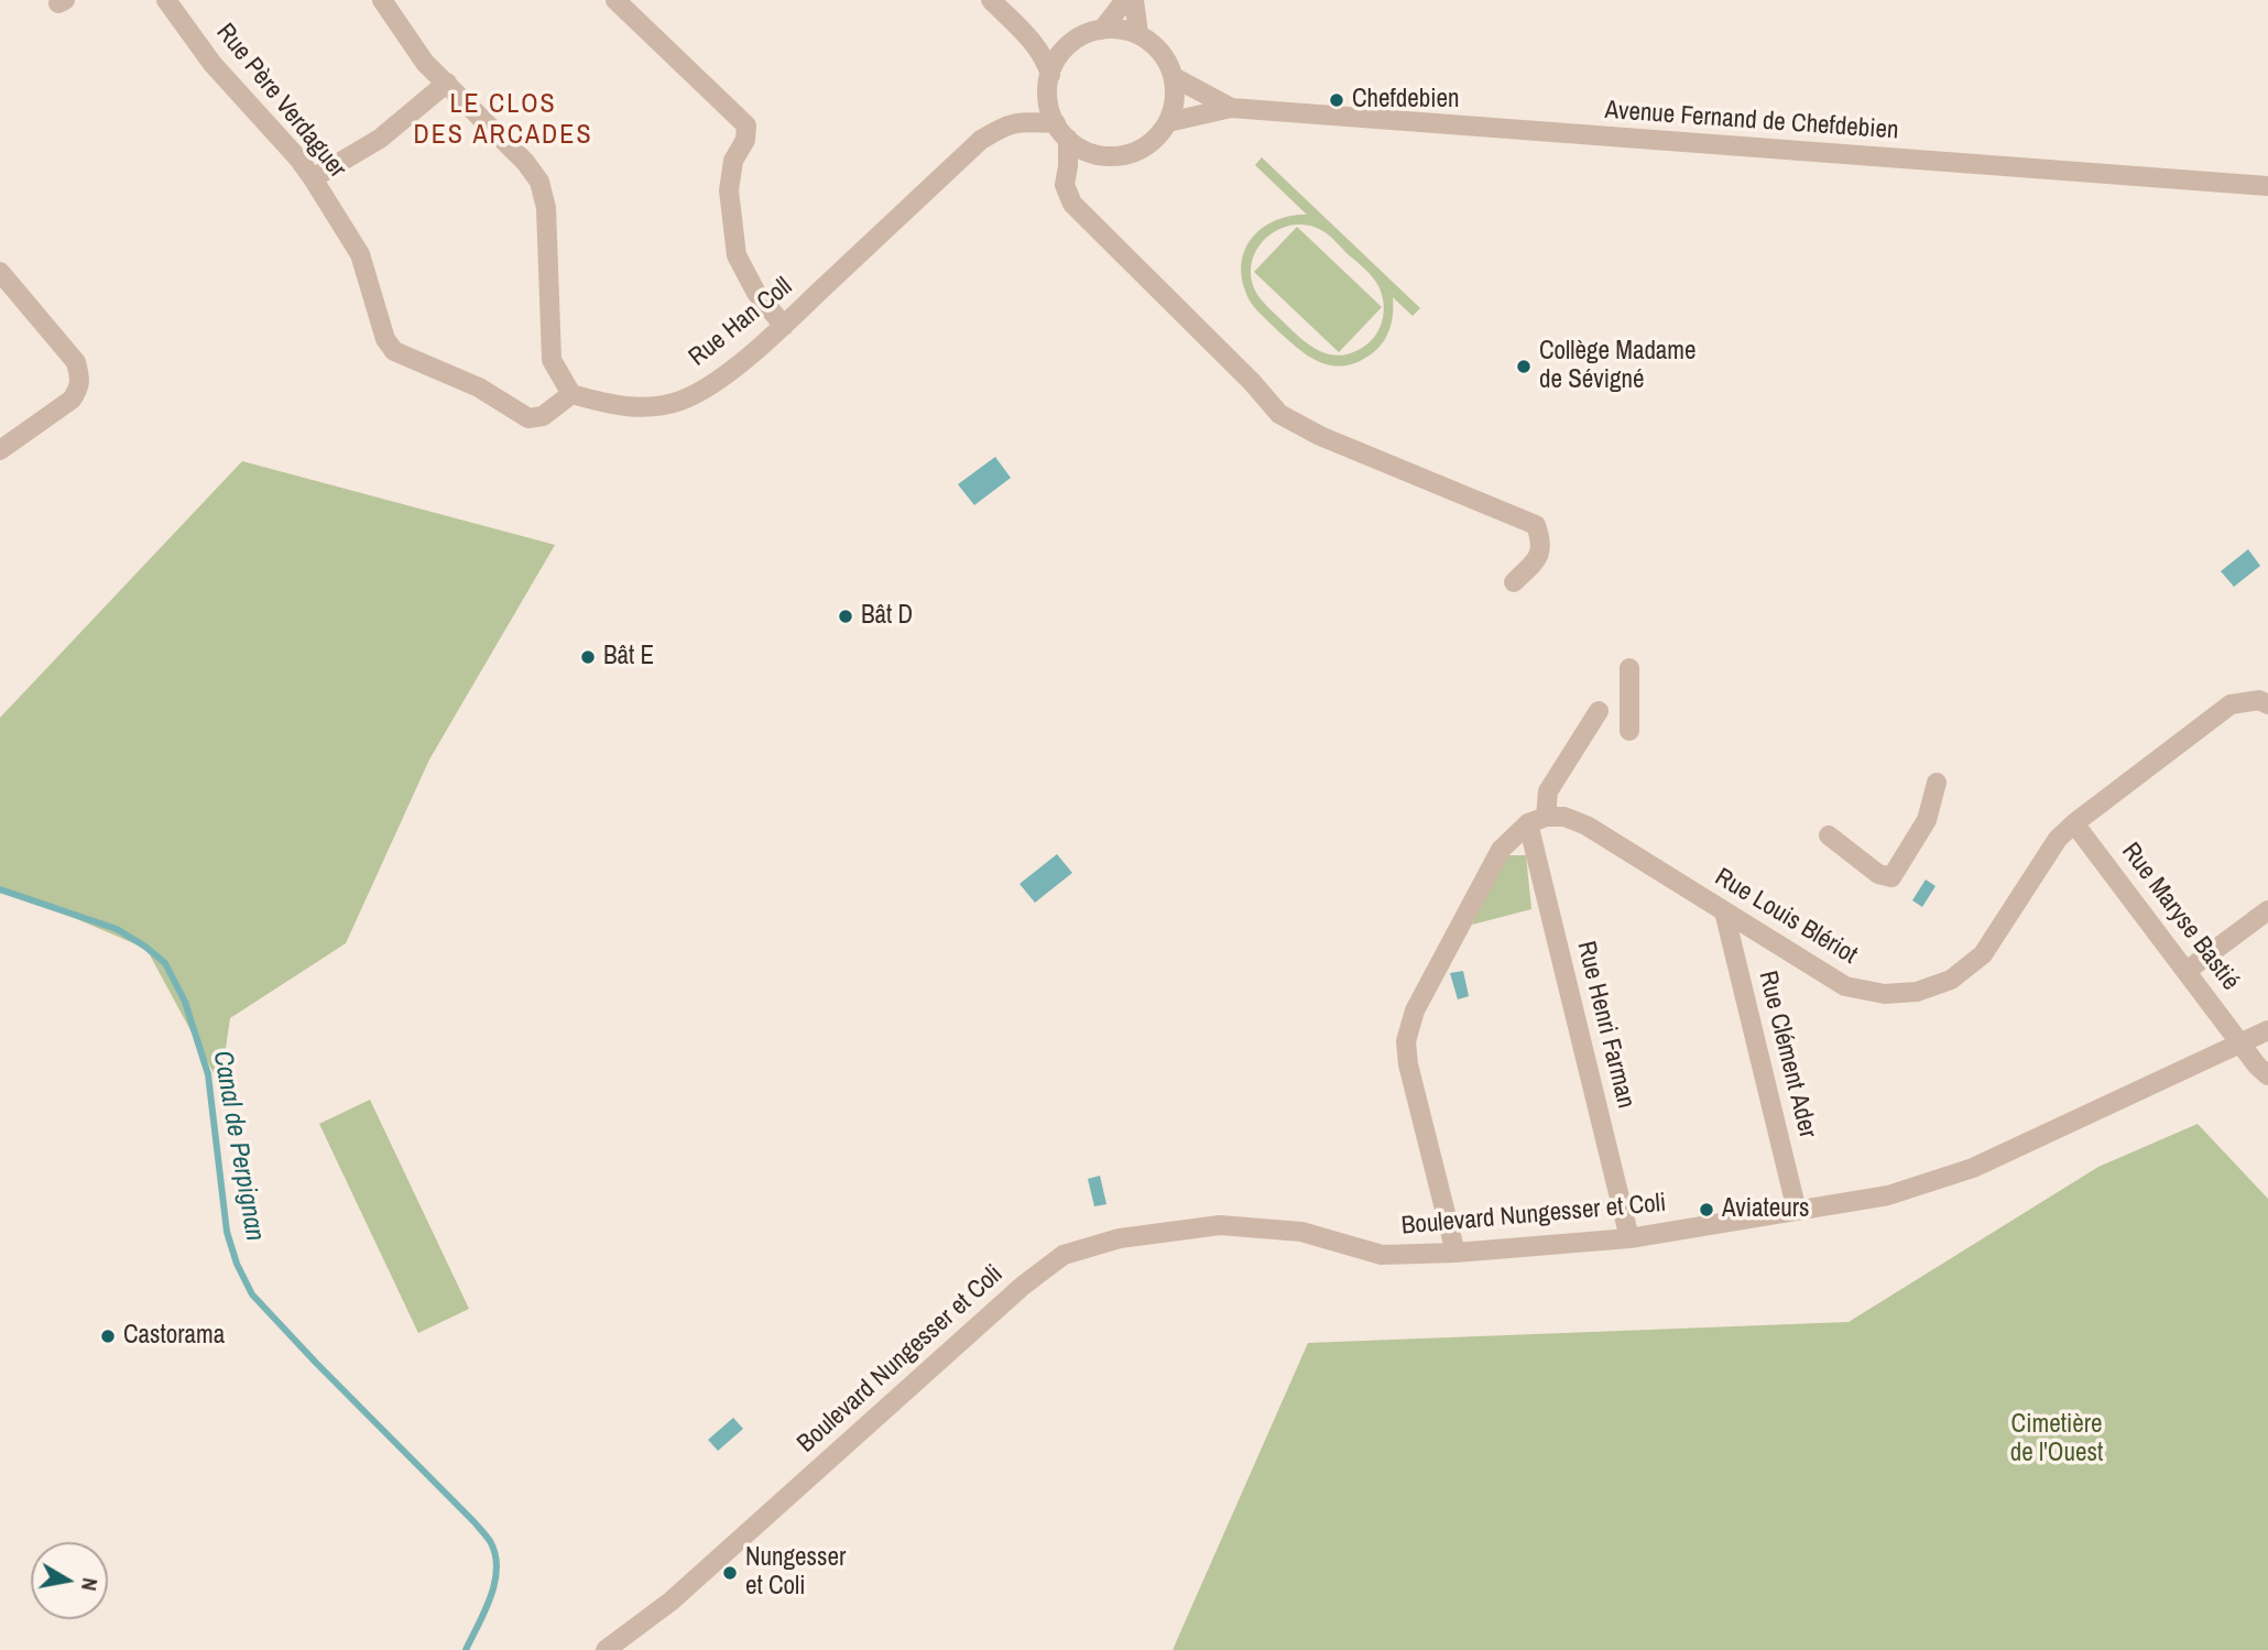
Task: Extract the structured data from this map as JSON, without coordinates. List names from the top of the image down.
{
  "streets": {
    "street": [
      "Rue Père Verdaguer",
      "Avenue Fernand de Chefdebien",
      "Rue Han Coll",
      "Rue Louis Blériot",
      "Rue Maryse Bastié",
      "Rue Henri Farman",
      "Rue Clément Ader",
      "Boulevard Nungesser et Coli"
    ]
  },
  "crossings": [
    ["Rue Père Verdaguer", "Rue Han Coll"],
    ["Avenue Fernand de Chefdebien", "Rue Han Coll"],
    ["Rue Louis Blériot", "Rue Maryse Bastié"],
    ["Rue Louis Blériot", "Rue Henri Farman"],
    ["Rue Louis Blériot", "Rue Clément Ader"],
    ["Rue Maryse Bastié", "Boulevard Nungesser et Coli"],
    ["Rue Henri Farman", "Boulevard Nungesser et Coli"],
    ["Rue Clément Ader", "Boulevard Nungesser et Coli"]
  ],
  "districts": ["LE CLOS DES ARCADES"],
  "water": ["Canal de Perpignan"],
  "parks": ["Cimetière de l'Ouest"],
  "places": [
    "Chefdebien",
    "Collège Madame de Sévigné",
    "Bât D",
    "Bât E",
    "Aviateurs",
    "Castorama",
    "Nungesser et Coli"
  ],
  "north": "right"
}
